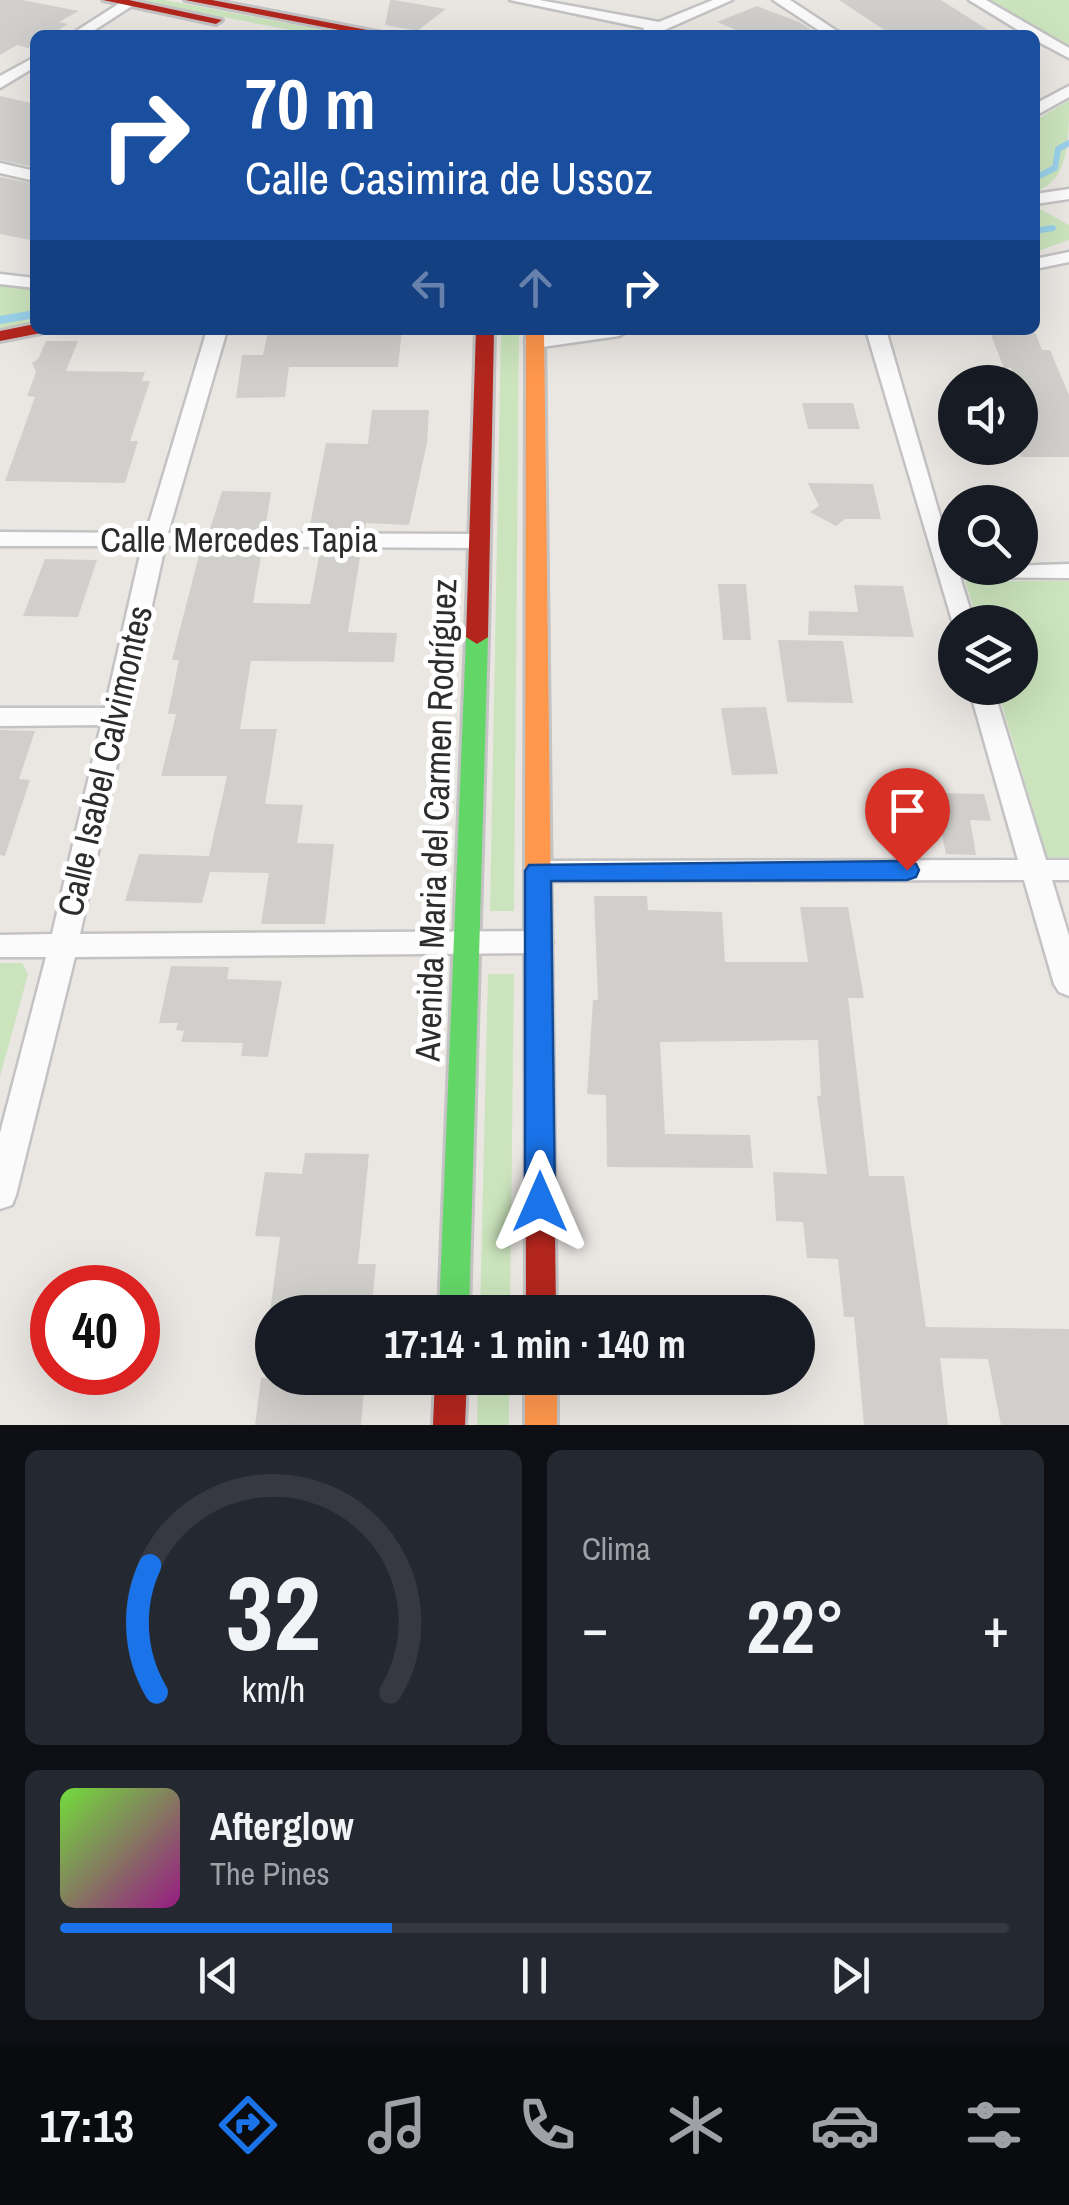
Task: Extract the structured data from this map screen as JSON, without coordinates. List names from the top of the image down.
{
  "streets": {
    "street": ["Calle Mercedes Tapia", "Calle Isabel Calvimontes", "Avenida Maria del Carmen Rodríguez"]
  },
  "crossings": [
    ["Calle Mercedes Tapia", "Calle Isabel Calvimontes"],
    ["Calle Mercedes Tapia", "Avenida Maria del Carmen Rodríguez"]
  ],
  "page": {
    "turn": ["70 m", "Calle Casimira de Ussoz"],
    "limit": "40",
    "trip": "17:14 · 1 min · 140 m",
    "tile": "Clima",
    "heat": ["−", "22°", "+"],
    "song": ["Afterglow", "The Pines"],
    "tabs": "17:13",
    "gauge": ["32", "km/h"]
  }
}
